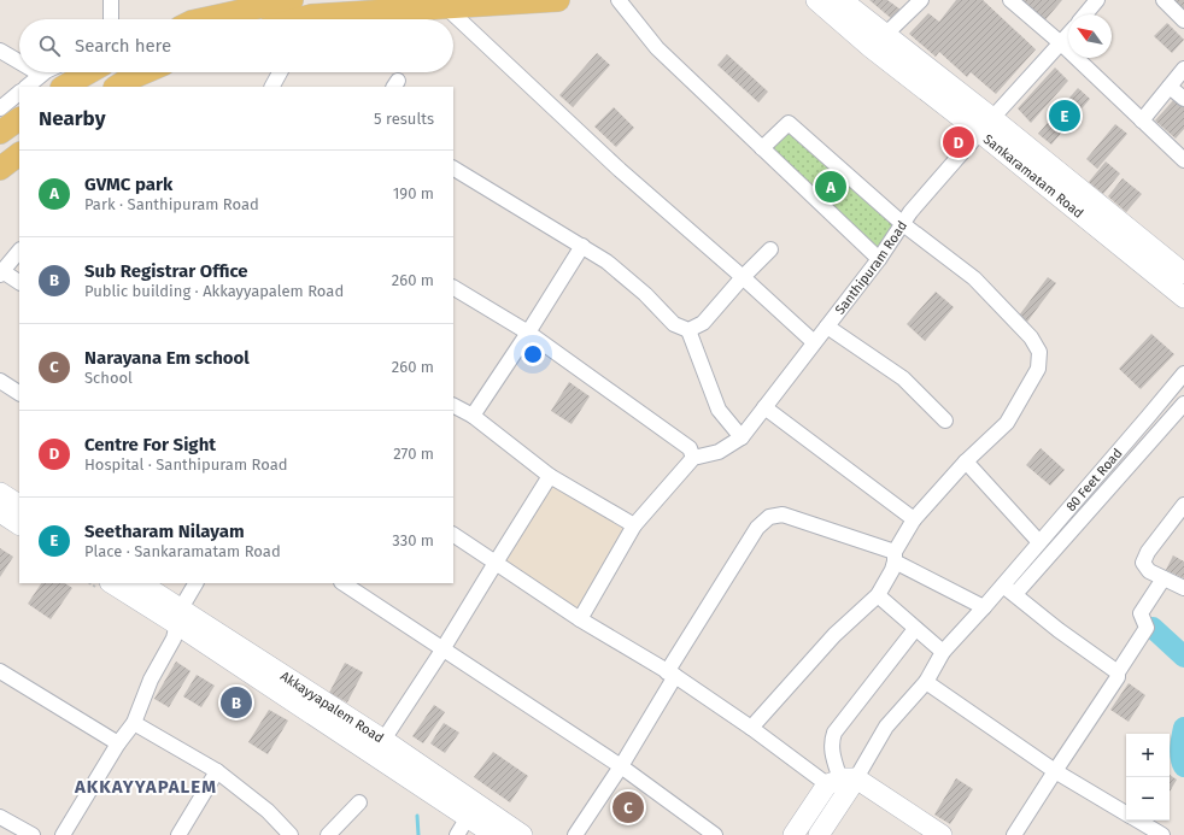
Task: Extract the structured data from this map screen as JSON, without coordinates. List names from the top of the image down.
{
  "streets": {
    "main road": ["Sankaramatam Road", "Akkayyapalem Road"],
    "street": ["Santhipuram Road", "80 Feet Road"]
  },
  "crossings": [
    ["Sankaramatam Road", "Santhipuram Road"]
  ],
  "districts": ["AKKAYYAPALEM"],
  "north": "top left",
  "page": {
    "search": "Search here",
    "heading": ["Nearby", "5 results"],
    "pins": [
      "E",
      "D",
      "A",
      "B",
      "C"
    ],
    "list": [
      {
        "mark": "A",
        "name": "GVMC park",
        "note": "Park · Santhipuram Road",
        "value": "190 m"
      },
      {
        "mark": "B",
        "name": "Sub Registrar Office",
        "note": "Public building · Akkayyapalem Road",
        "value": "260 m"
      },
      {
        "mark": "C",
        "name": "Narayana Em school",
        "note": "School",
        "value": "260 m"
      },
      {
        "mark": "D",
        "name": "Centre For Sight",
        "note": "Hospital · Santhipuram Road",
        "value": "270 m"
      },
      {
        "mark": "E",
        "name": "Seetharam Nilayam",
        "note": "Place · Sankaramatam Road",
        "value": "330 m"
      }
    ],
    "map_buttons": ["+", "−"]
  }
}
